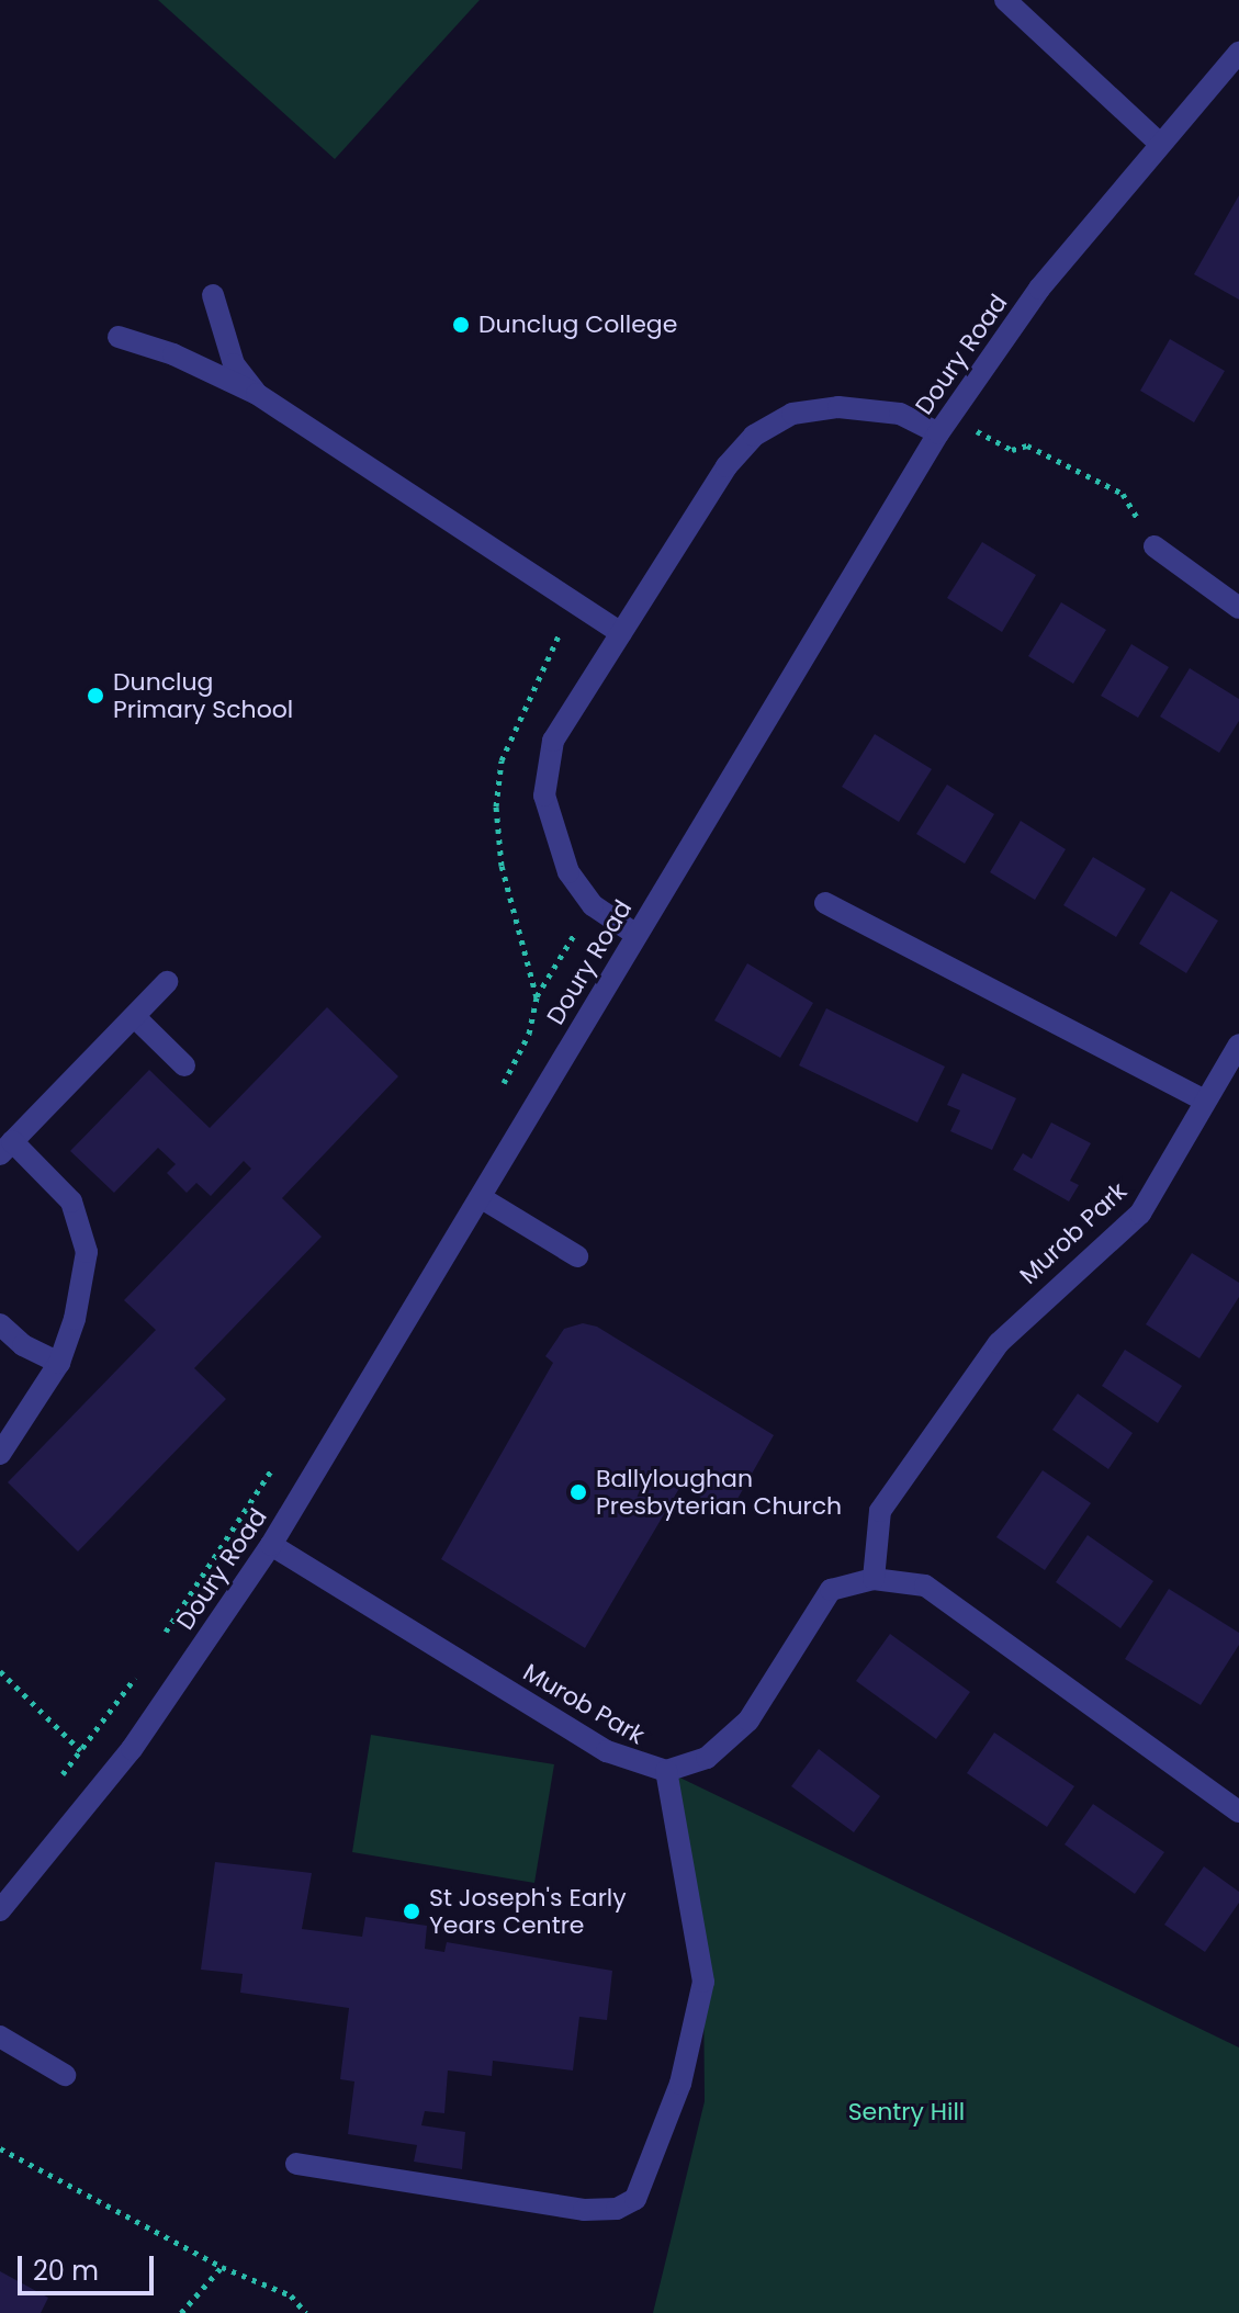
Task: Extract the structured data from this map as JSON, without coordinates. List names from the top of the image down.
{
  "streets": {
    "street": ["Doury Road", "Murob Park"]
  },
  "crossings": [
    ["Doury Road", "Murob Park"]
  ],
  "parks": ["Sentry Hill"],
  "places": [
    "Dunclug College",
    "Dunclug Primary School",
    "Ballyloughan Presbyterian Church",
    "St Joseph's Early Years Centre"
  ],
  "scale_bar": "20 m"
}
